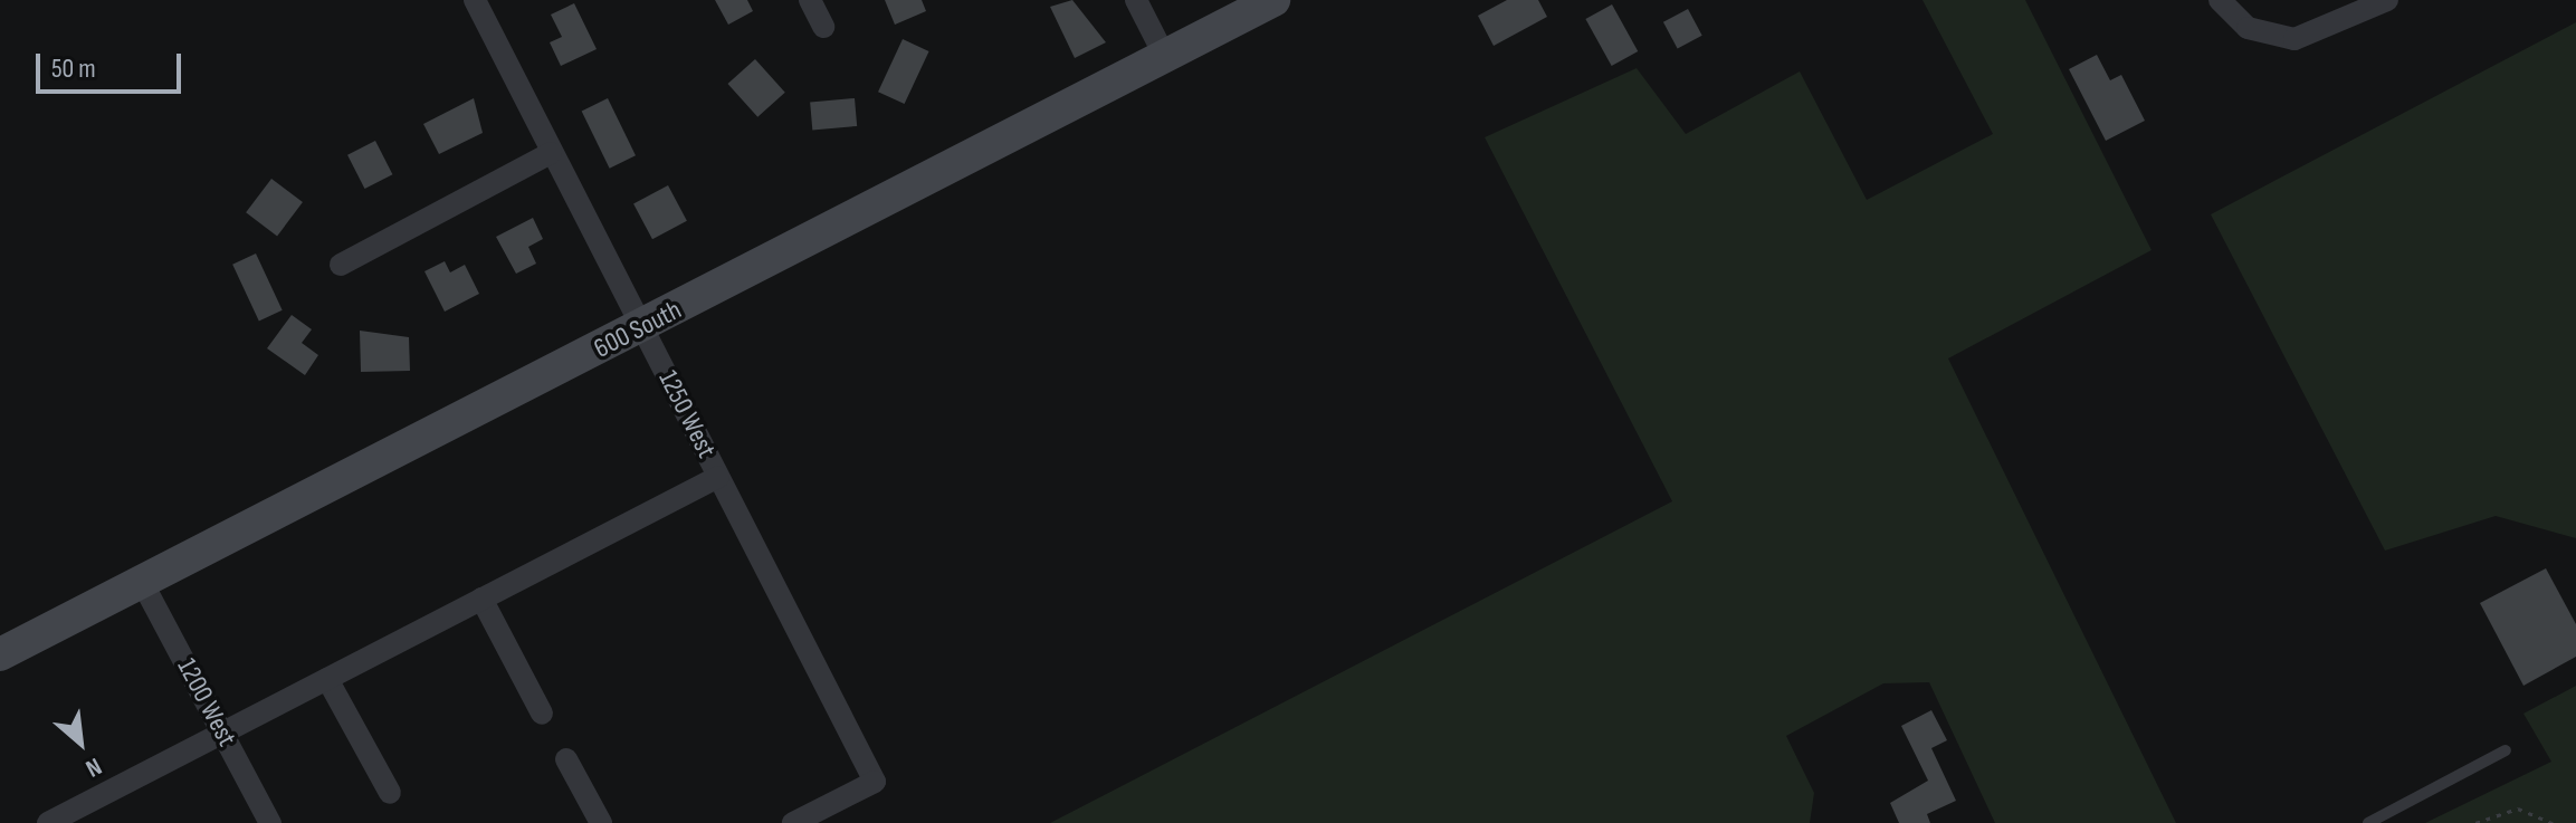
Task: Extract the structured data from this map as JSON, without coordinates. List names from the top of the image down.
{
  "streets": {
    "main road": ["600 South"],
    "street": ["1250 West", "1200 West"]
  },
  "crossings": [
    ["600 South", "1250 West"],
    ["600 South", "1200 West"]
  ],
  "scale_bar": "50 m",
  "north": "bottom right"
}
